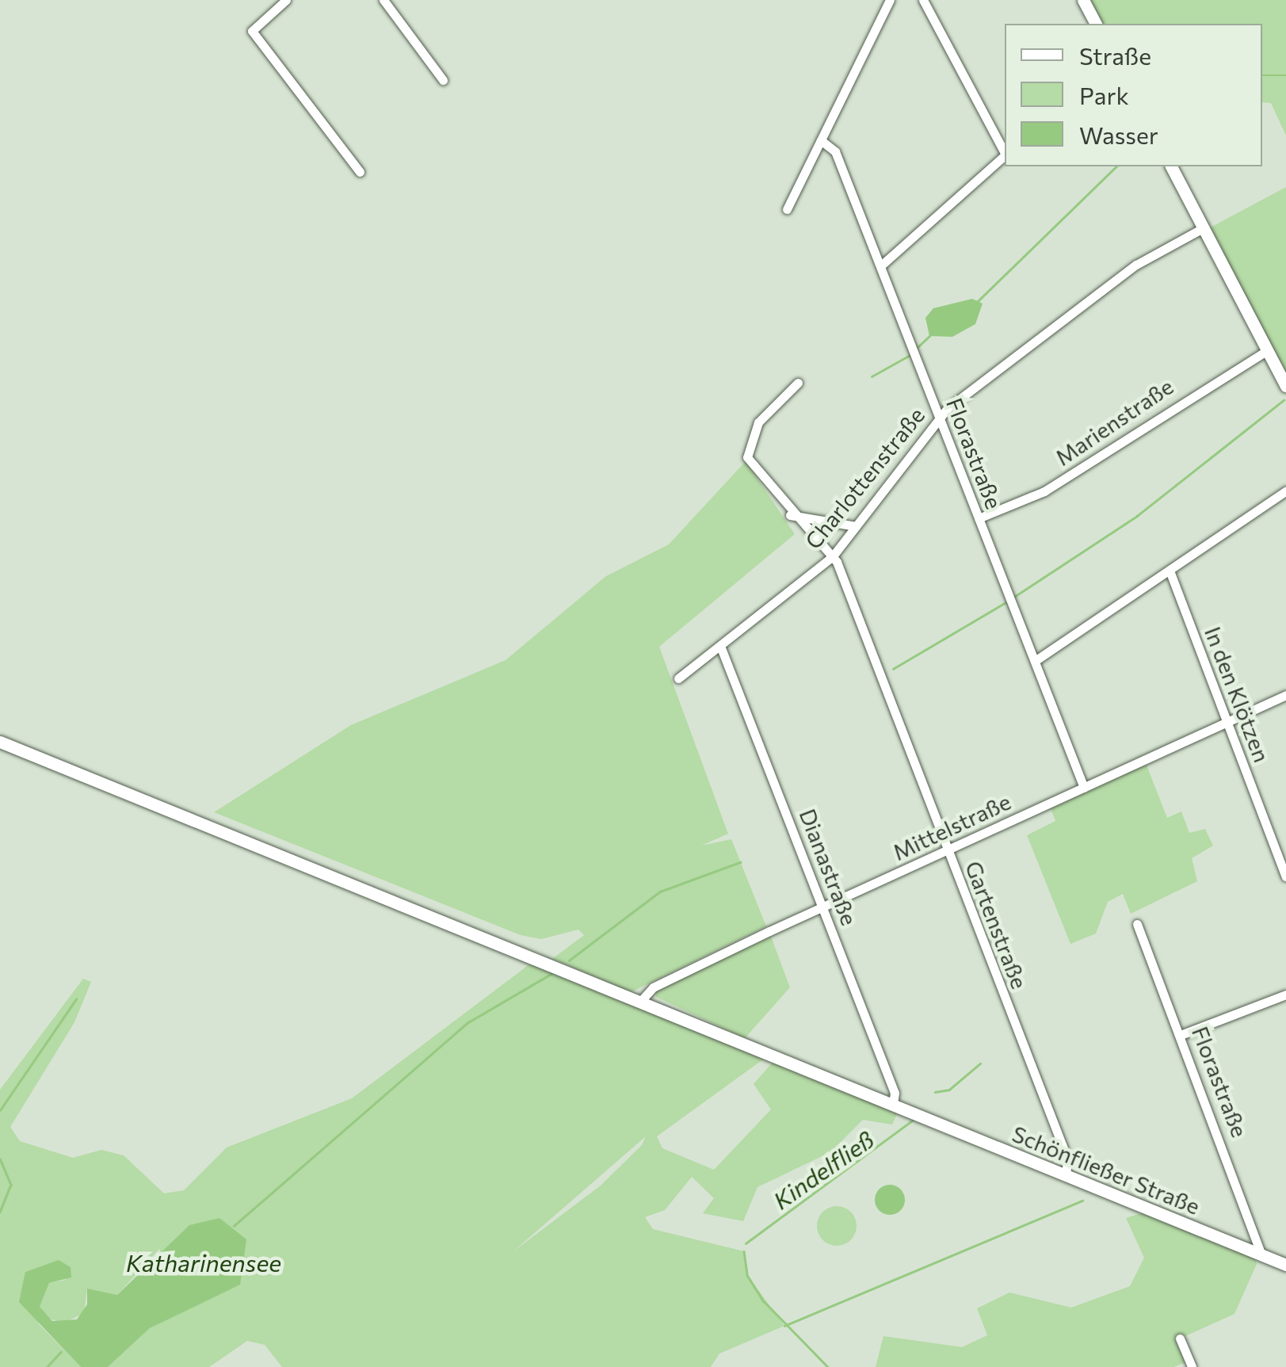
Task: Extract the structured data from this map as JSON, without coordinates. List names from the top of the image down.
{
  "streets": {
    "main road": ["Schönfließer Straße"],
    "street": [
      "Marienstraße",
      "Florastraße",
      "Charlottenstraße",
      "In den Klötzen",
      "Mittelstraße",
      "Dianastraße",
      "Gartenstraße"
    ]
  },
  "crossings": [
    ["Marienstraße", "Florastraße"],
    ["Florastraße", "Charlottenstraße"],
    ["Florastraße", "Mittelstraße"],
    ["Florastraße", "Schönfließer Straße"],
    ["Charlottenstraße", "Dianastraße"],
    ["Charlottenstraße", "Gartenstraße"],
    ["In den Klötzen", "Mittelstraße"],
    ["Mittelstraße", "Dianastraße"],
    ["Mittelstraße", "Gartenstraße"],
    ["Mittelstraße", "Schönfließer Straße"],
    ["Dianastraße", "Schönfließer Straße"],
    ["Gartenstraße", "Schönfließer Straße"]
  ],
  "water": ["Kindelfließ", "Katharinensee"],
  "legend": ["Straße", "Park", "Wasser"]
}
